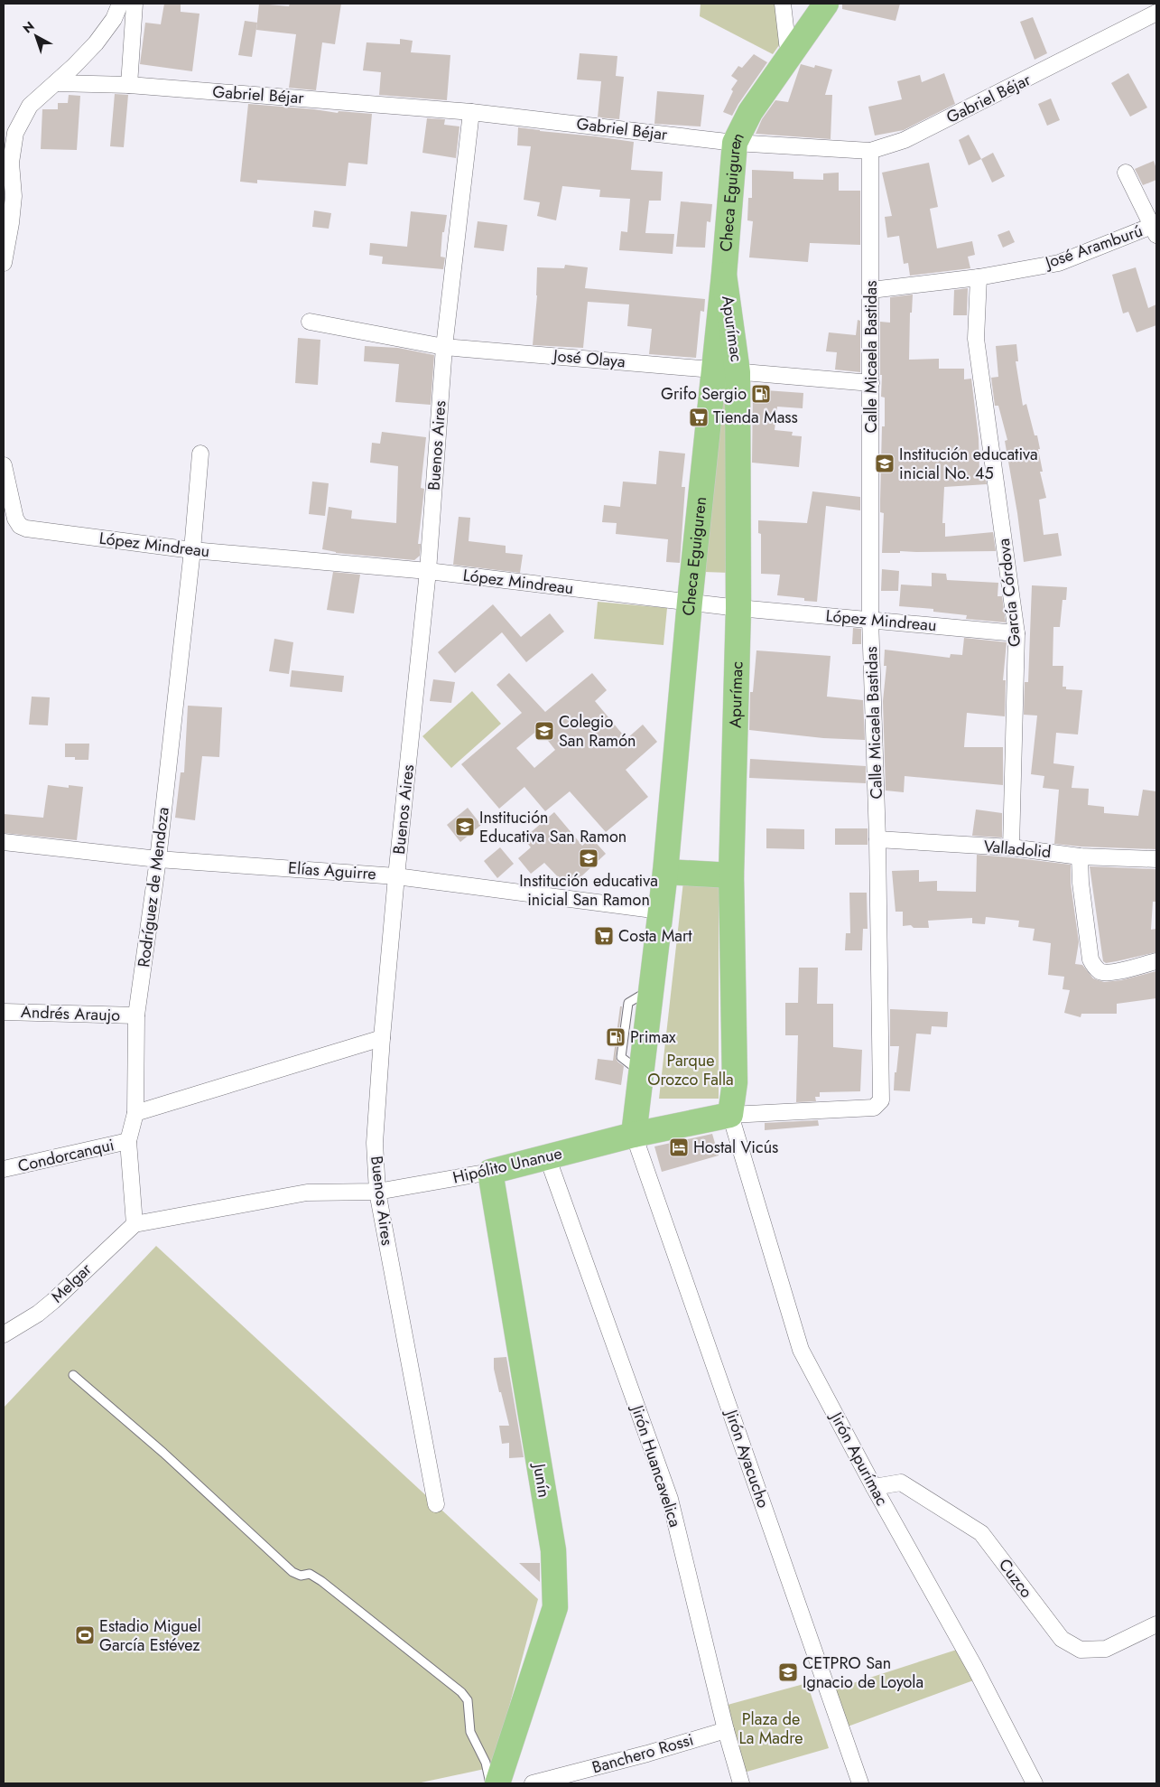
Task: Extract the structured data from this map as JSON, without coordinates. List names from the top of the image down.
{
  "streets": {
    "main road": [
      "Checa Eguiguren",
      "Apurímac",
      "Hipólito Unanue",
      "Junín"
    ],
    "street": [
      "Gabriel Béjar",
      "José Aramburú",
      "Calle Micaela Bastidas",
      "José Olaya",
      "Buenos Aires",
      "López Mindreau",
      "García Córdova",
      "Valladolid",
      "Elías Aguirre",
      "Rodríguez de Mendoza",
      "Andrés Araujo",
      "Condorcanqui",
      "Melgar",
      "Jirón Ayacucho",
      "Jirón Apurímac",
      "Jirón Huancavelica",
      "Cuzco",
      "Banchero Rossi"
    ]
  },
  "crossings": [
    ["Gabriel Béjar", "Checa Eguiguren"],
    ["Gabriel Béjar", "Calle Micaela Bastidas"],
    ["Gabriel Béjar", "Buenos Aires"],
    ["Checa Eguiguren", "Apurímac"],
    ["Checa Eguiguren", "José Olaya"],
    ["Checa Eguiguren", "López Mindreau"],
    ["Checa Eguiguren", "Elías Aguirre"],
    ["Checa Eguiguren", "Hipólito Unanue"],
    ["Checa Eguiguren", "Jirón Ayacucho"],
    ["José Aramburú", "Calle Micaela Bastidas"],
    ["José Aramburú", "García Córdova"],
    ["Apurímac", "José Olaya"],
    ["Apurímac", "López Mindreau"],
    ["Apurímac", "Hipólito Unanue"],
    ["Apurímac", "Jirón Apurímac"],
    ["Calle Micaela Bastidas", "José Olaya"],
    ["Calle Micaela Bastidas", "López Mindreau"],
    ["Calle Micaela Bastidas", "Valladolid"],
    ["Calle Micaela Bastidas", "Hipólito Unanue"],
    ["José Olaya", "Buenos Aires"],
    ["Buenos Aires", "López Mindreau"],
    ["Buenos Aires", "Elías Aguirre"],
    ["Buenos Aires", "Hipólito Unanue"],
    ["López Mindreau", "García Córdova"],
    ["López Mindreau", "Rodríguez de Mendoza"],
    ["García Córdova", "Valladolid"],
    ["Elías Aguirre", "Rodríguez de Mendoza"],
    ["Rodríguez de Mendoza", "Andrés Araujo"],
    ["Rodríguez de Mendoza", "Condorcanqui"],
    ["Rodríguez de Mendoza", "Hipólito Unanue"],
    ["Rodríguez de Mendoza", "Melgar"],
    ["Hipólito Unanue", "Melgar"],
    ["Hipólito Unanue", "Jirón Ayacucho"],
    ["Hipólito Unanue", "Jirón Apurímac"],
    ["Hipólito Unanue", "Jirón Huancavelica"],
    ["Hipólito Unanue", "Junín"],
    ["Jirón Apurímac", "Cuzco"],
    ["Jirón Huancavelica", "Banchero Rossi"]
  ],
  "parks": ["Parque Orozco Falla", "Plaza de La Madre"],
  "places": {
    "fuel station": ["Grifo Sergio", "Primax"],
    "supermarket": ["Tienda Mass", "Costa Mart"],
    "school or university": [
      "Institución educativa inicial No. 45",
      "Colegio San Ramón",
      "Institución Educativa San Ramon",
      "Institución educativa inicial San Ramon",
      "CETPRO San Ignacio de Loyola"
    ],
    "hotel": ["Hostal Vicús"],
    "sports": ["Estadio Miguel García Estévez"]
  },
  "north": "top left"
}
